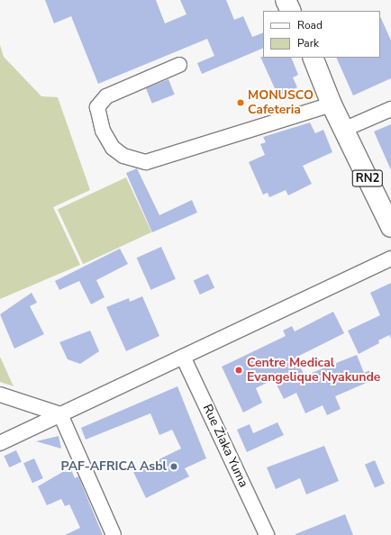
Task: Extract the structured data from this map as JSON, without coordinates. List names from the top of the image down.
{
  "streets": {
    "highway": ["RN2"],
    "street": ["Rue Ziaka Yuma"]
  },
  "places": ["MONUSCO Cafeteria", "Centre Medical Evangelique Nyakunde", "PAF-AFRICA Asbl"],
  "legend": ["Road", "Park"]
}
